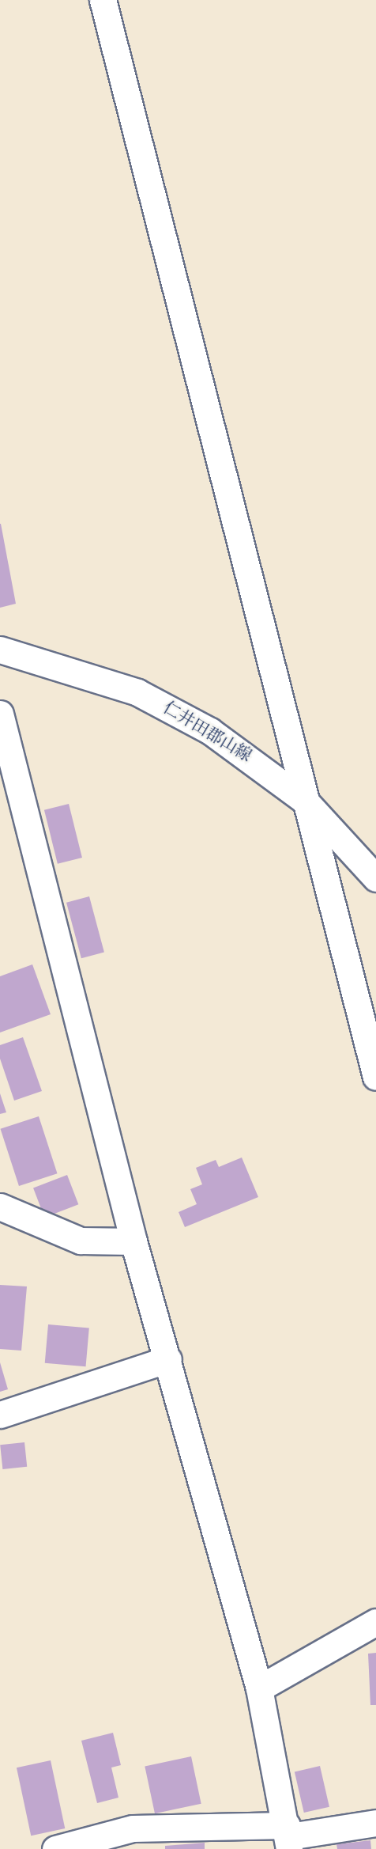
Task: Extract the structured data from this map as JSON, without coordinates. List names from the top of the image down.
{
  "streets": {
    "street": ["仁井田郡山線"]
  }
}
